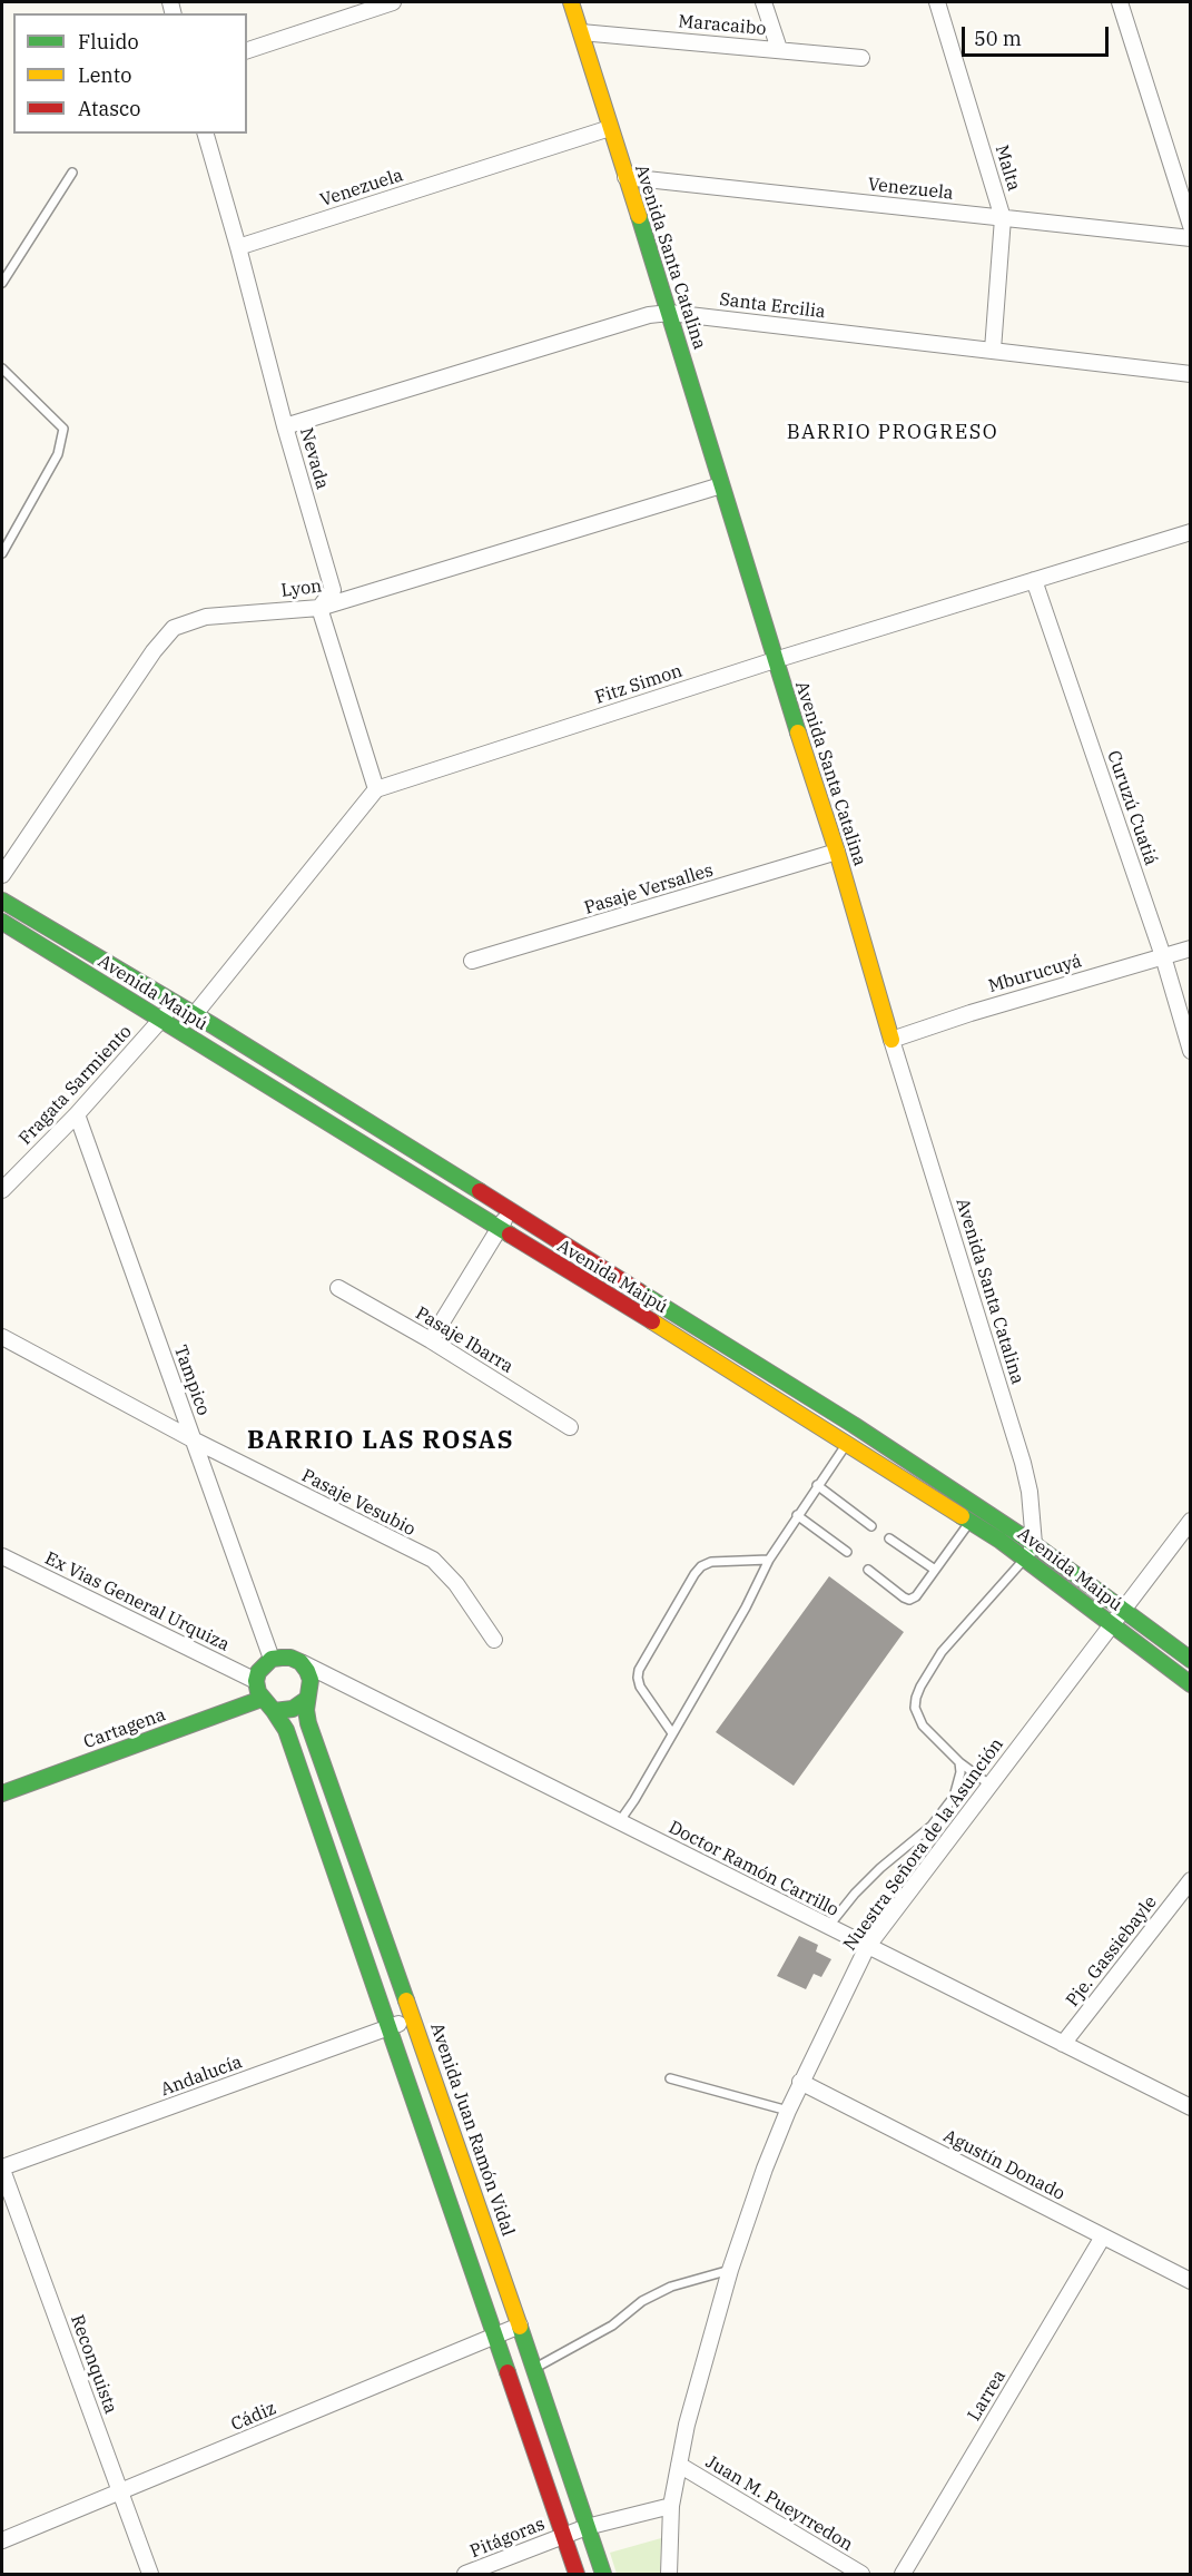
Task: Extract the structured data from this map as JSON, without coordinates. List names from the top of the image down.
{
  "streets": {
    "main road": [
      "Avenida Santa Catalina",
      "Avenida Maipú",
      "Cartagena",
      "Avenida Juan Ramón Vidal"
    ],
    "street": [
      "Maracaibo",
      "Malta",
      "Venezuela",
      "Santa Ercilia",
      "Nevada",
      "Lyon",
      "Fitz Simon",
      "Curuzú Cuatiá",
      "Pasaje Versalles",
      "Mburucuyá",
      "Fragata Sarmiento",
      "Pasaje Ibarra",
      "Tampico",
      "Pasaje Vesubio",
      "Ex Vias General Urquiza",
      "Nuestra Señora de la Asunción",
      "Doctor Ramón Carrillo",
      "Pje. Gassiebayle",
      "Andalucía",
      "Agustín Donado",
      "Reconquista",
      "Larrea",
      "Cádiz",
      "Juan M. Pueyrredon",
      "Pitágoras"
    ]
  },
  "crossings": [
    ["Maracaibo", "Avenida Santa Catalina"],
    ["Malta", "Venezuela"],
    ["Malta", "Santa Ercilia"],
    ["Venezuela", "Avenida Santa Catalina"],
    ["Venezuela", "Nevada"],
    ["Avenida Santa Catalina", "Santa Ercilia"],
    ["Avenida Santa Catalina", "Lyon"],
    ["Avenida Santa Catalina", "Fitz Simon"],
    ["Avenida Santa Catalina", "Pasaje Versalles"],
    ["Avenida Santa Catalina", "Mburucuyá"],
    ["Avenida Santa Catalina", "Avenida Maipú"],
    ["Santa Ercilia", "Nevada"],
    ["Nevada", "Lyon"],
    ["Fitz Simon", "Curuzú Cuatiá"],
    ["Curuzú Cuatiá", "Mburucuyá"],
    ["Avenida Maipú", "Fragata Sarmiento"],
    ["Avenida Maipú", "Nuestra Señora de la Asunción"],
    ["Fragata Sarmiento", "Tampico"],
    ["Tampico", "Pasaje Vesubio"],
    ["Tampico", "Ex Vias General Urquiza"],
    ["Tampico", "Cartagena"],
    ["Tampico", "Doctor Ramón Carrillo"],
    ["Tampico", "Avenida Juan Ramón Vidal"],
    ["Ex Vias General Urquiza", "Cartagena"],
    ["Ex Vias General Urquiza", "Doctor Ramón Carrillo"],
    ["Ex Vias General Urquiza", "Avenida Juan Ramón Vidal"],
    ["Cartagena", "Doctor Ramón Carrillo"],
    ["Cartagena", "Avenida Juan Ramón Vidal"],
    ["Nuestra Señora de la Asunción", "Doctor Ramón Carrillo"],
    ["Nuestra Señora de la Asunción", "Agustín Donado"],
    ["Nuestra Señora de la Asunción", "Juan M. Pueyrredon"],
    ["Nuestra Señora de la Asunción", "Pitágoras"],
    ["Doctor Ramón Carrillo", "Pje. Gassiebayle"],
    ["Doctor Ramón Carrillo", "Avenida Juan Ramón Vidal"],
    ["Andalucía", "Avenida Juan Ramón Vidal"],
    ["Andalucía", "Reconquista"],
    ["Avenida Juan Ramón Vidal", "Cádiz"],
    ["Avenida Juan Ramón Vidal", "Pitágoras"],
    ["Agustín Donado", "Larrea"],
    ["Reconquista", "Cádiz"]
  ],
  "districts": ["BARRIO PROGRESO", "BARRIO LAS ROSAS"],
  "legend": ["Fluido", "Lento", "Atasco"],
  "scale_bar": "50 m"
}
